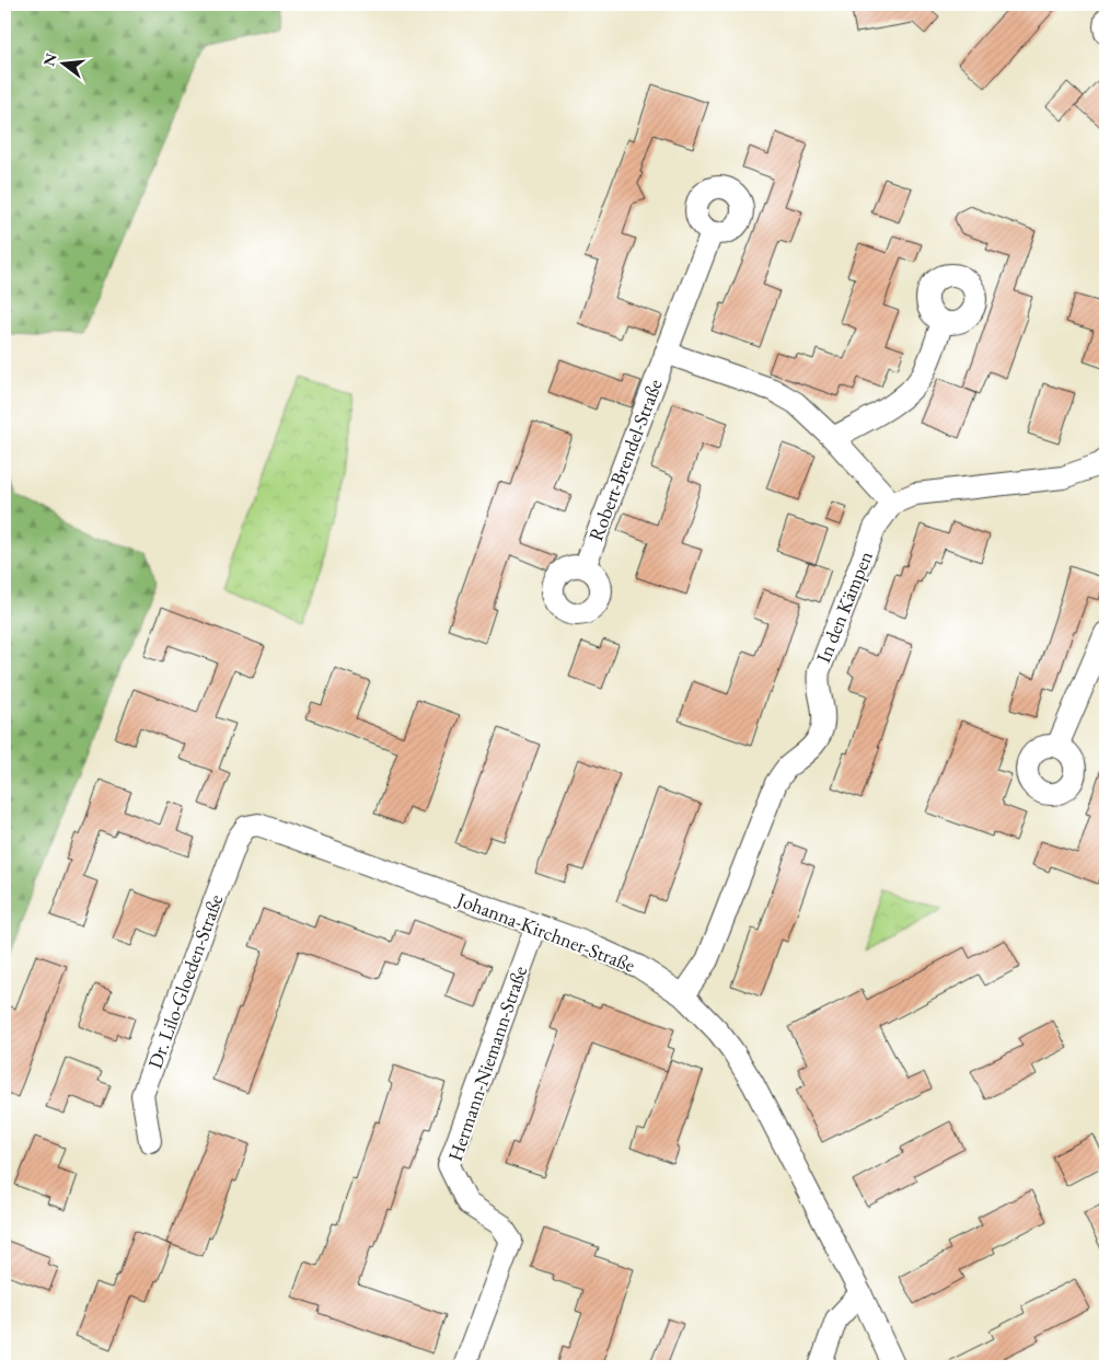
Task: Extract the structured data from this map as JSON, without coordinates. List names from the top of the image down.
{
  "streets": {
    "street": [
      "Robert-Brendel-Straße",
      "In den Kämpen",
      "Johanna-Kirchner-Straße",
      "Dr. Lilo-Gloeden-Straße",
      "Hermann-Niemann-Straße"
    ]
  },
  "crossings": [
    ["In den Kämpen", "Johanna-Kirchner-Straße"],
    ["Johanna-Kirchner-Straße", "Dr. Lilo-Gloeden-Straße"],
    ["Johanna-Kirchner-Straße", "Hermann-Niemann-Straße"]
  ],
  "north": "left"
}
